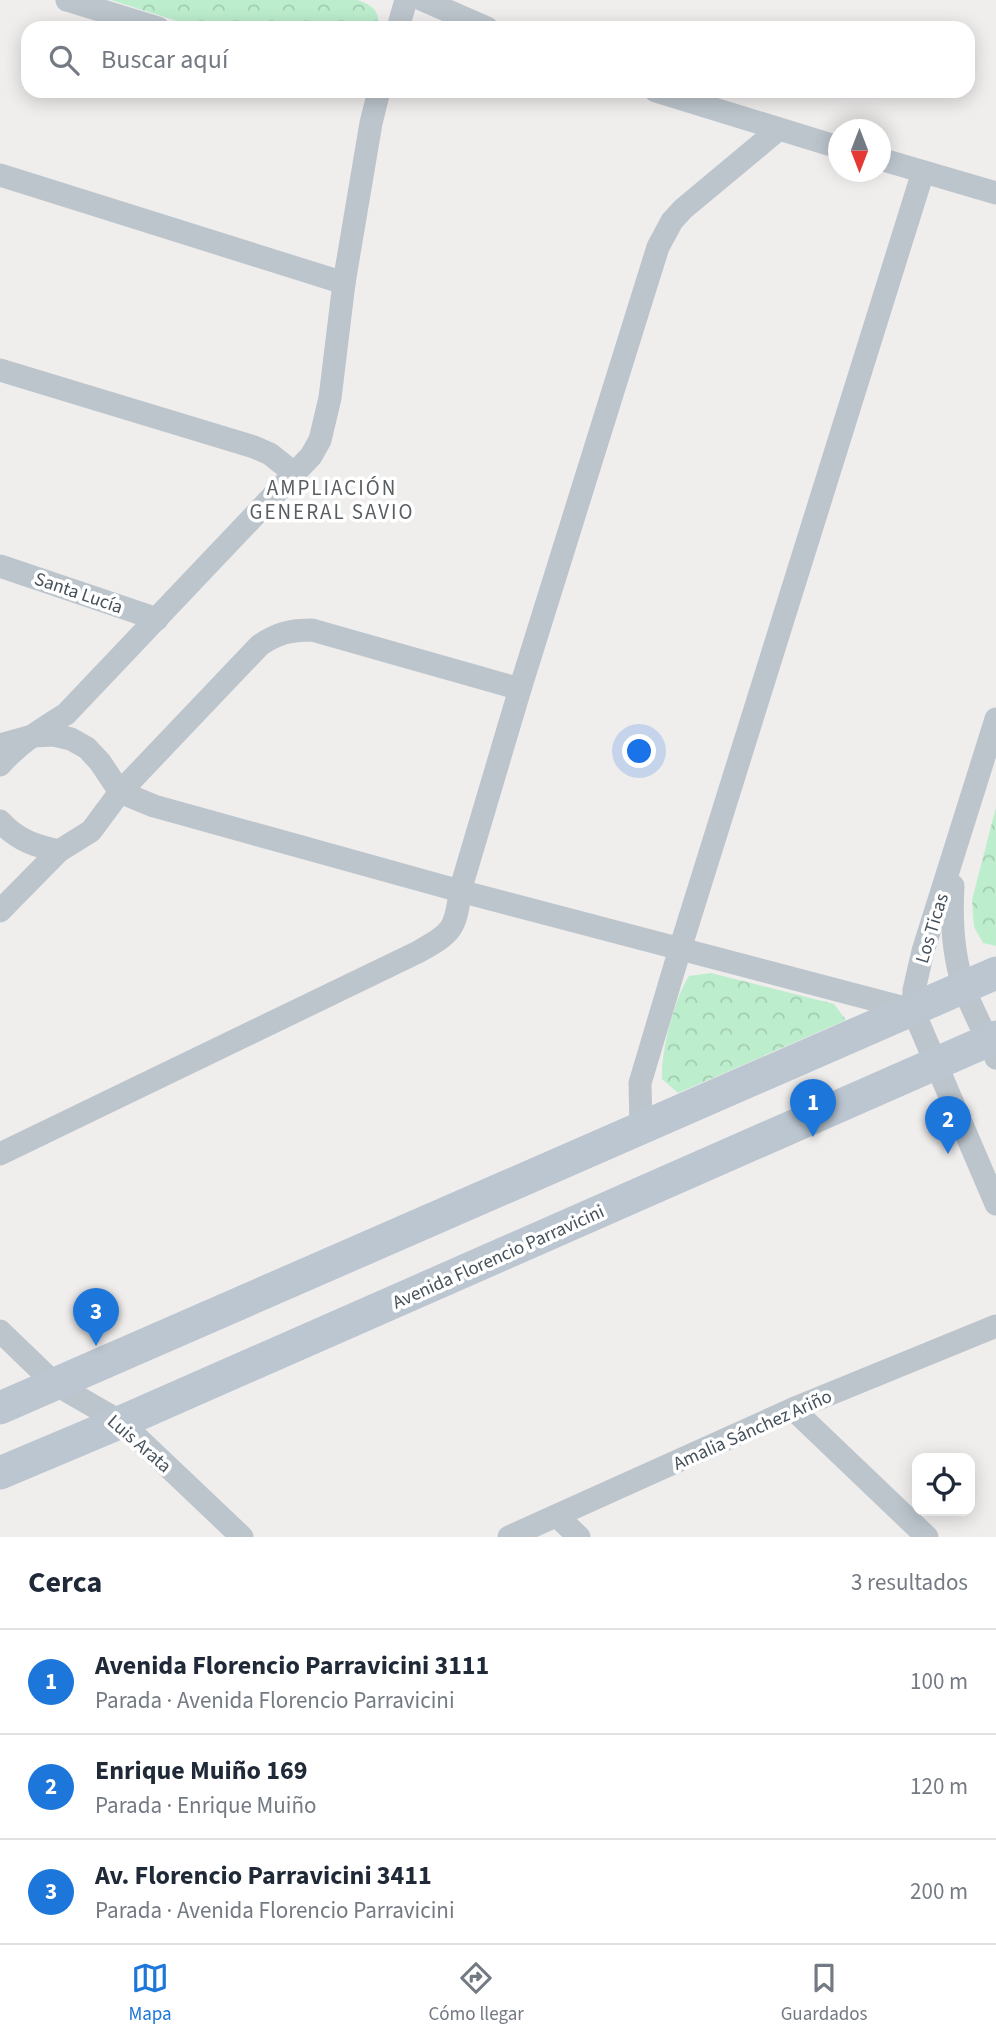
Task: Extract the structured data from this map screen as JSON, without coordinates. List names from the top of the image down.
{
  "streets": {
    "main road": ["Avenida Florencio Parravicini"],
    "street": [
      "Santa Lucía",
      "Los Ticas",
      "Amalia Sánchez Ariño",
      "Luis Arata"
    ]
  },
  "crossings": [
    ["Los Ticas", "Avenida Florencio Parravicini"],
    ["Avenida Florencio Parravicini", "Luis Arata"]
  ],
  "districts": ["AMPLIACIÓN GENERAL SAVIO"],
  "north": "bottom",
  "page": {
    "search": "Buscar aquí",
    "pins": ["1", "2", "3"],
    "heading": ["Cerca", "3 resultados"],
    "list": [
      {
        "mark": "1",
        "name": "Avenida Florencio Parravicini 3111",
        "note": "Parada · Avenida Florencio Parravicini",
        "value": "100 m"
      },
      {
        "mark": "2",
        "name": "Enrique Muiño 169",
        "note": "Parada · Enrique Muiño",
        "value": "120 m"
      },
      {
        "mark": "3",
        "name": "Av. Florencio Parravicini 3411",
        "note": "Parada · Avenida Florencio Parravicini",
        "value": "200 m"
      }
    ],
    "nav": ["Mapa", "Cómo llegar", "Guardados"]
  }
}
